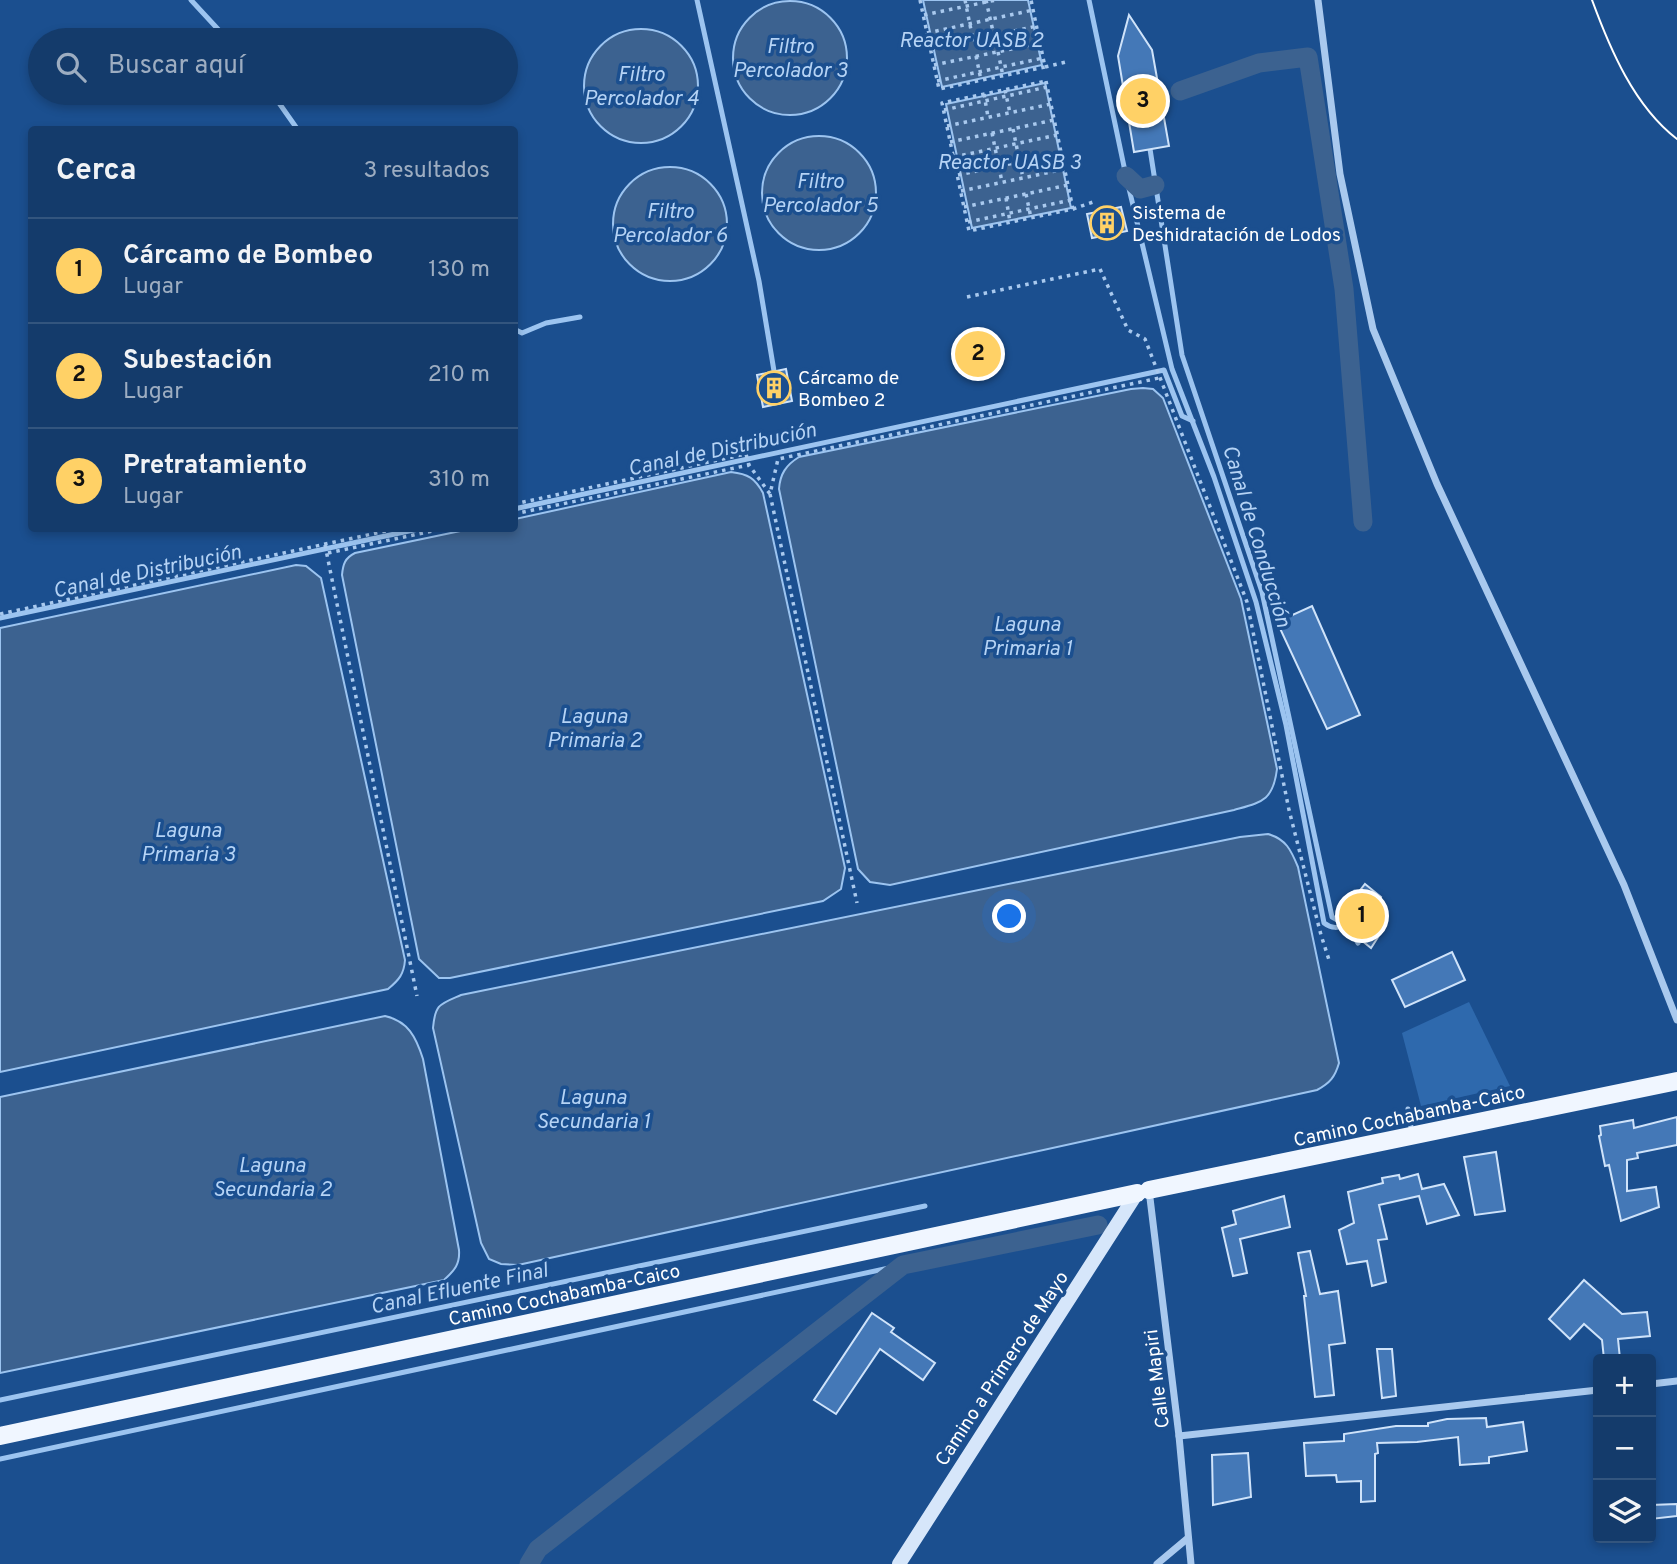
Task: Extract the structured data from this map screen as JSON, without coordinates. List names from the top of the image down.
{
  "streets": {
    "main road": ["Camino Cochabamba-Caico", "Camino a Primero de Mayo"],
    "street": ["Calle Mapiri"]
  },
  "crossings": [
    ["Camino Cochabamba-Caico", "Camino a Primero de Mayo"],
    ["Camino Cochabamba-Caico", "Calle Mapiri"],
    ["Camino a Primero de Mayo", "Calle Mapiri"]
  ],
  "water": [
    "Reactor UASB 2",
    "Filtro Percolador 3",
    "Filtro Percolador 4",
    "Reactor UASB 3",
    "Filtro Percolador 5",
    "Filtro Percolador 6",
    "Canal de Distribución",
    "Canal de Conducción",
    "Laguna Primaria 1",
    "Laguna Primaria 2",
    "Laguna Primaria 3",
    "Laguna Secundaria 1",
    "Laguna Secundaria 2",
    "Canal Efluente Final"
  ],
  "places": {
    "building": ["Sistema de Deshidratación de Lodos", "Cárcamo de Bombeo 2"]
  },
  "page": {
    "search": "Buscar aquí",
    "pins": ["3", "2", "1"],
    "heading": ["Cerca", "3 resultados"],
    "list": [
      {
        "mark": "1",
        "name": "Cárcamo de Bombeo",
        "note": "Lugar",
        "value": "130 m"
      },
      {
        "mark": "2",
        "name": "Subestación",
        "note": "Lugar",
        "value": "210 m"
      },
      {
        "mark": "3",
        "name": "Pretratamiento",
        "note": "Lugar",
        "value": "310 m"
      }
    ],
    "map_buttons": ["+", "−"]
  }
}
